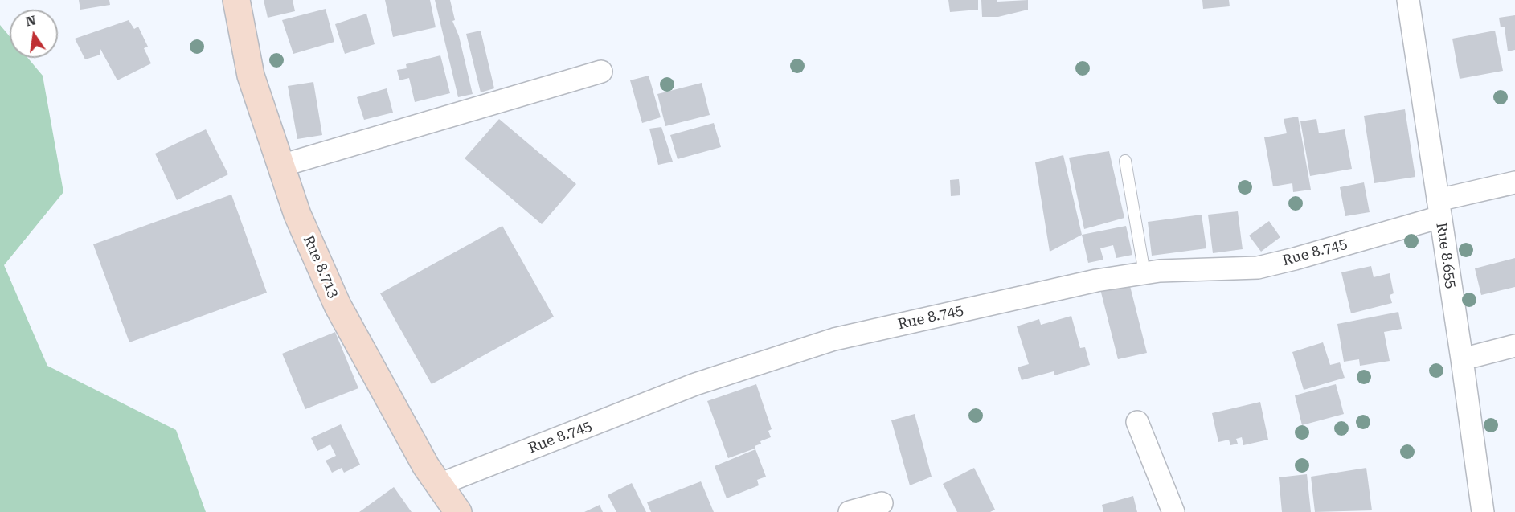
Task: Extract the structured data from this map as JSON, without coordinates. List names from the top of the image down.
{
  "streets": {
    "main road": ["Rue 8.713"],
    "street": ["Rue 8.745", "Rue 8.655"]
  },
  "crossings": [
    ["Rue 8.745", "Rue 8.655"],
    ["Rue 8.745", "Rue 8.713"]
  ],
  "north": "top"
}
